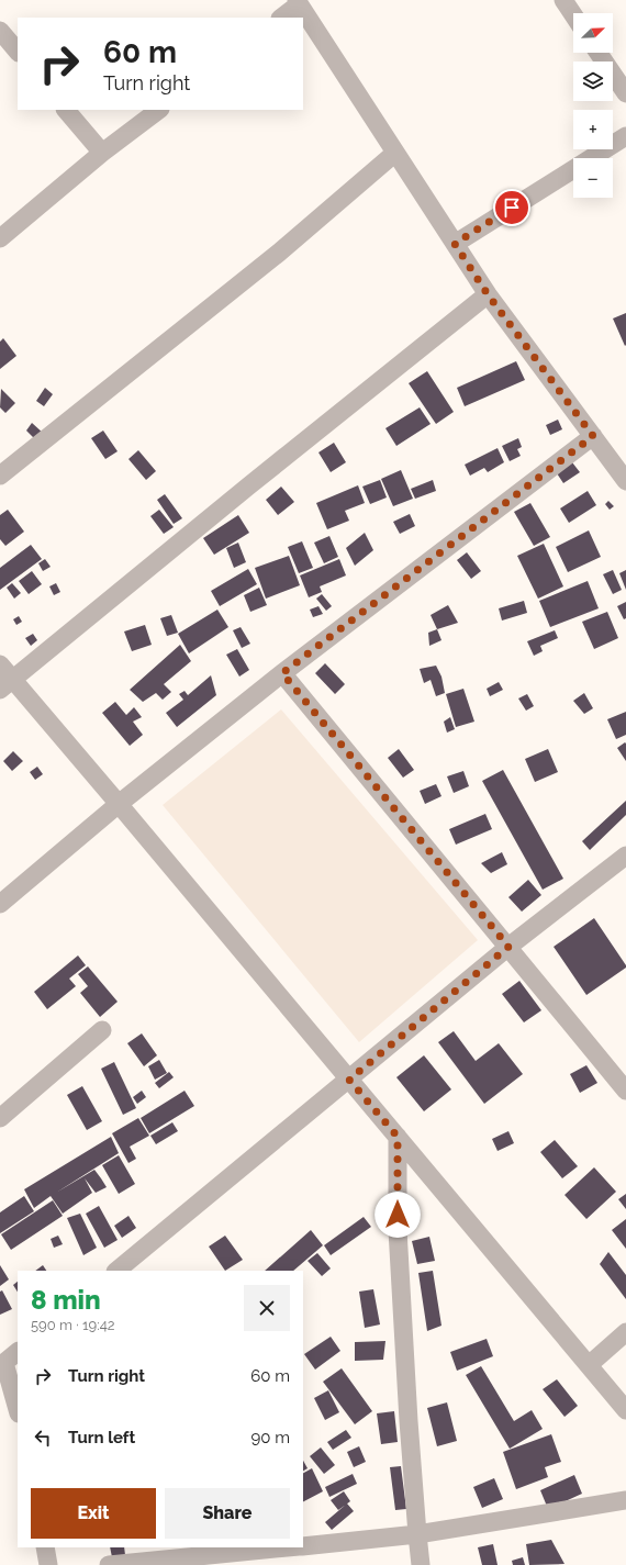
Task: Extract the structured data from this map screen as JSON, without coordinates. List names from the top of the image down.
{
  "north": "top right",
  "page": {
    "map_buttons": ["+", "−"],
    "turn": ["60 m", "Turn right"],
    "heading": ["8 min", "590 m · 19:42"],
    "list": [
      {
        "name": "Turn right",
        "value": "60 m"
      },
      {
        "name": "Turn left",
        "value": "90 m"
      }
    ],
    "buttons": ["Exit", "Share"]
  }
}
